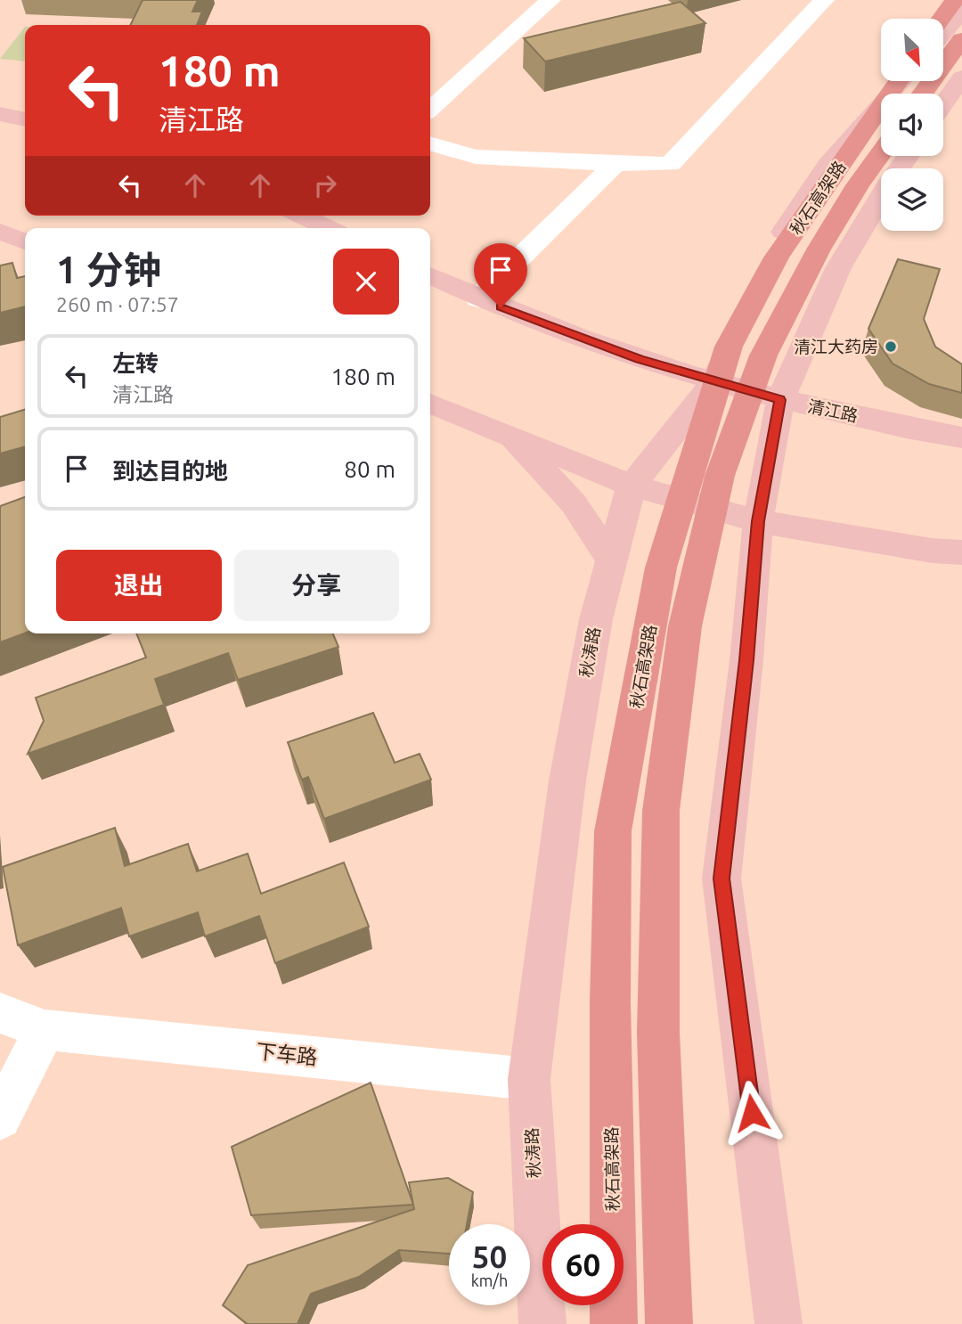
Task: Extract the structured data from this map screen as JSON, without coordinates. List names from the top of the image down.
{
  "streets": {
    "highway": ["秋石高架路"],
    "main road": ["清江路", "秋涛路"],
    "street": ["下车路"]
  },
  "crossings": [
    ["清江路", "秋涛路"],
    ["秋涛路", "下车路"]
  ],
  "places": ["清江大药房"],
  "north": "bottom right",
  "page": {
    "turn": ["180 m", "清江路"],
    "heading": ["1 分钟", "260 m · 07:57"],
    "list": [
      {
        "name": "左转",
        "note": "清江路",
        "value": "180 m"
      },
      {
        "name": "到达目的地",
        "value": "80 m"
      }
    ],
    "buttons": ["退出", "分享"],
    "speed": "50 km/h",
    "limit": "60"
  }
}
